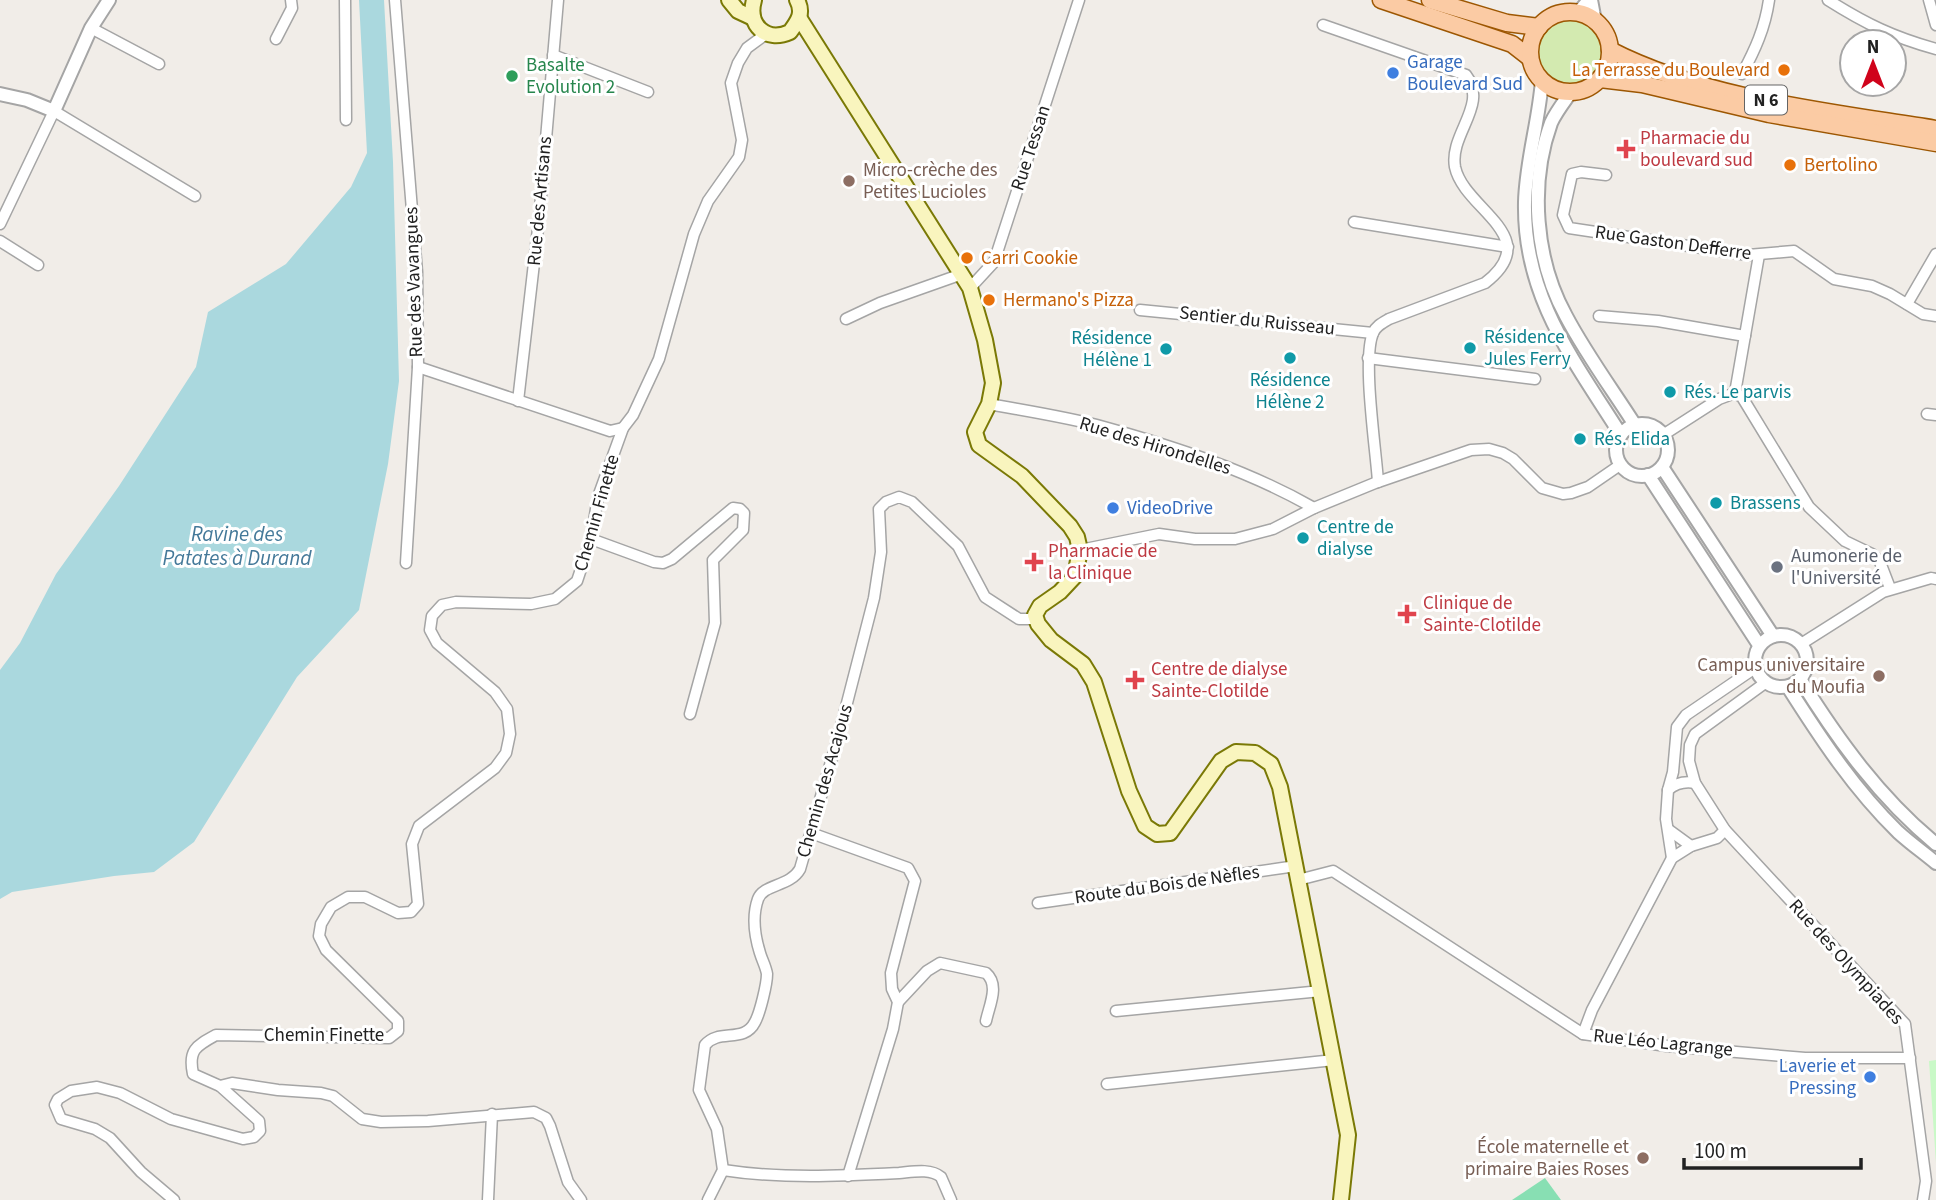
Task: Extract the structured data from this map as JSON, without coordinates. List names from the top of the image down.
{
  "streets": {
    "main road": ["N 6"],
    "street": [
      "Rue Tessan",
      "Rue des Artisans",
      "Rue Gaston Defferre",
      "Rue des Vavangues",
      "Sentier du Ruisseau",
      "Rue des Hirondelles",
      "Chemin Finette",
      "Chemin des Acajous",
      "Route du Bois de Nèfles",
      "Rue des Olympiades",
      "Rue Léo Lagrange"
    ]
  },
  "crossings": [
    ["Rue des Artisans", "Chemin Finette"],
    ["Rue des Vavangues", "Chemin Finette"],
    ["Route du Bois de Nèfles", "Rue Léo Lagrange"],
    ["Rue des Olympiades", "Rue Léo Lagrange"]
  ],
  "water": ["Ravine des Patates à Durand"],
  "places": {
    "other": [
      "La Terrasse du Boulevard",
      "Garage Boulevard Sud",
      "Basalte Evolution 2",
      "Bertolino",
      "Micro-crèche des Petites Lucioles",
      "Carri Cookie",
      "Hermano's Pizza",
      "Résidence Jules Ferry",
      "Résidence Hélène 1",
      "Résidence Hélène 2",
      "Rés. Le parvis",
      "Rés. Elida",
      "Brassens",
      "VideoDrive",
      "Centre de dialyse",
      "Aumonerie de l'Université",
      "Campus universitaire du Moufia",
      "Laverie et Pressing",
      "École maternelle et primaire Baies Roses"
    ],
    "health": [
      "Pharmacie du boulevard sud",
      "Pharmacie de la Clinique",
      "Clinique de Sainte-Clotilde",
      "Centre de dialyse Sainte-Clotilde"
    ]
  },
  "scale_bar": "100 m",
  "north": "top"
}
